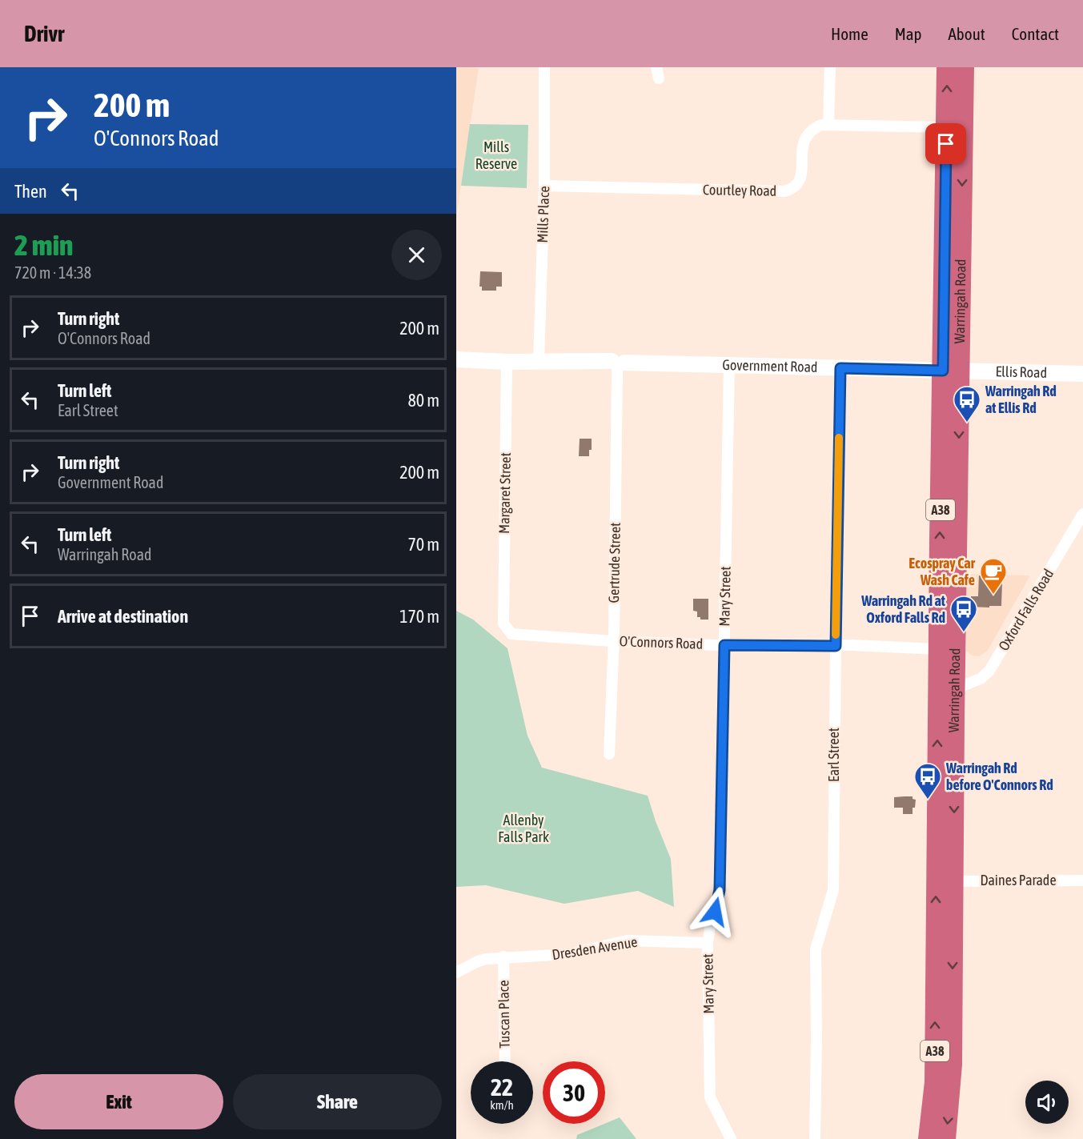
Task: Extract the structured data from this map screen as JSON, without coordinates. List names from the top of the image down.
{
  "streets": {
    "highway": ["Warringah Road", "A38"],
    "street": [
      "Courtley Road",
      "Mills Place",
      "Government Road",
      "Ellis Road",
      "Margaret Street",
      "Gertrude Street",
      "Mary Street",
      "Oxford Falls Road",
      "O'Connors Road",
      "Earl Street",
      "Daines Parade",
      "Dresden Avenue",
      "Tuscan Place"
    ]
  },
  "crossings": [
    ["Courtley Road", "Mills Place"],
    ["Courtley Road", "Warringah Road"],
    ["Mills Place", "Government Road"],
    ["Warringah Road", "Government Road"],
    ["Warringah Road", "Ellis Road"],
    ["Warringah Road", "Oxford Falls Road"],
    ["Warringah Road", "O'Connors Road"],
    ["Warringah Road", "Daines Parade"],
    ["Government Road", "Ellis Road"],
    ["Government Road", "Margaret Street"],
    ["Government Road", "Gertrude Street"],
    ["Government Road", "Mary Street"],
    ["Government Road", "Earl Street"],
    ["Margaret Street", "O'Connors Road"],
    ["Gertrude Street", "O'Connors Road"],
    ["Mary Street", "O'Connors Road"],
    ["Mary Street", "Dresden Avenue"],
    ["O'Connors Road", "Earl Street"],
    ["Dresden Avenue", "Tuscan Place"]
  ],
  "parks": ["Mills Reserve", "Allenby Falls Park"],
  "places": {
    "bus stop": ["Warringah Rd at Ellis Rd", "Warringah Rd at Oxford Falls Rd", "Warringah Rd before O'Connors Rd"],
    "cafe": ["Ecospray Car Wash Cafe"]
  },
  "page": {
    "header": "Drivr",
    "nav": [
      "Home",
      "Map",
      "About",
      "Contact"
    ],
    "turn": ["200 m", "O'Connors Road"],
    "then": "Then",
    "heading": ["2 min", "720 m · 14:38"],
    "list": [
      {
        "name": "Turn right",
        "note": "O'Connors Road",
        "value": "200 m"
      },
      {
        "name": "Turn left",
        "note": "Earl Street",
        "value": "80 m"
      },
      {
        "name": "Turn right",
        "note": "Government Road",
        "value": "200 m"
      },
      {
        "name": "Turn left",
        "note": "Warringah Road",
        "value": "70 m"
      },
      {
        "name": "Arrive at destination",
        "value": "170 m"
      }
    ],
    "speed": "22 km/h",
    "limit": "30",
    "buttons": ["Exit", "Share"]
  }
}
